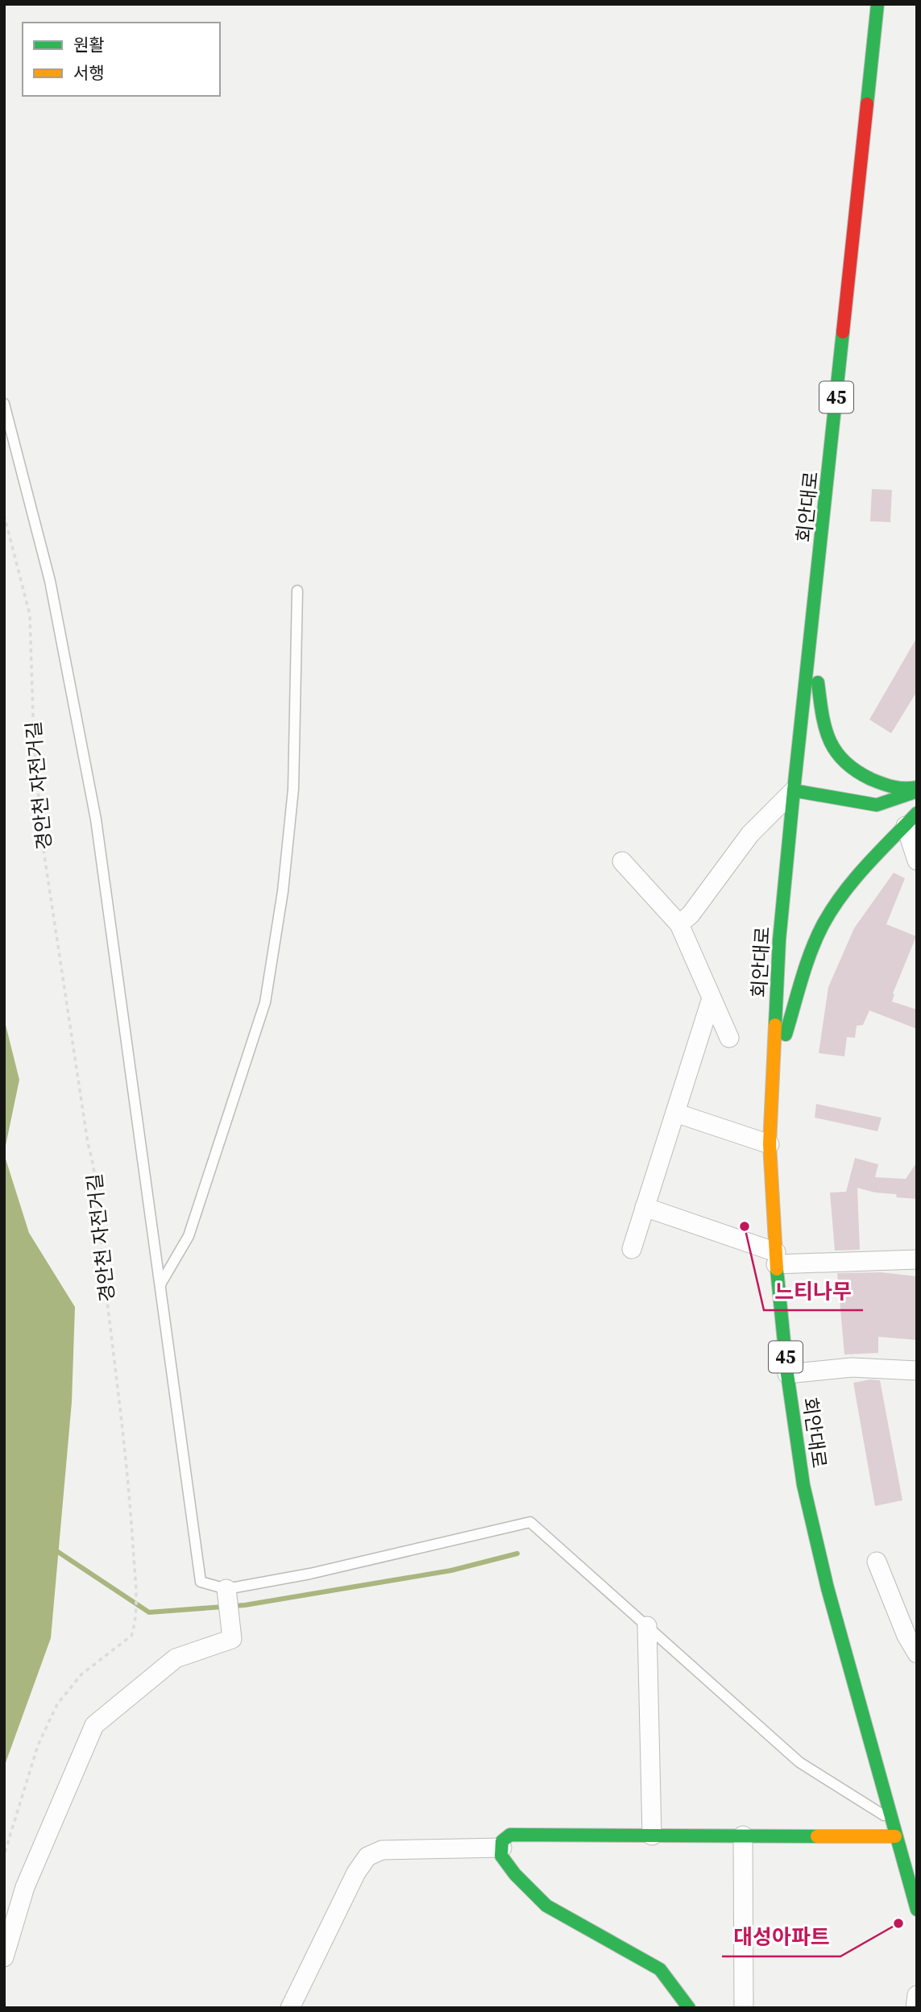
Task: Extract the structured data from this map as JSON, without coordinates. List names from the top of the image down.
{
  "streets": {
    "main road": ["45", "회안대로"],
    "path": ["경안천 자전거길"]
  },
  "places": ["느티나무", "대성아파트"],
  "legend": ["원활", "서행"]
}
